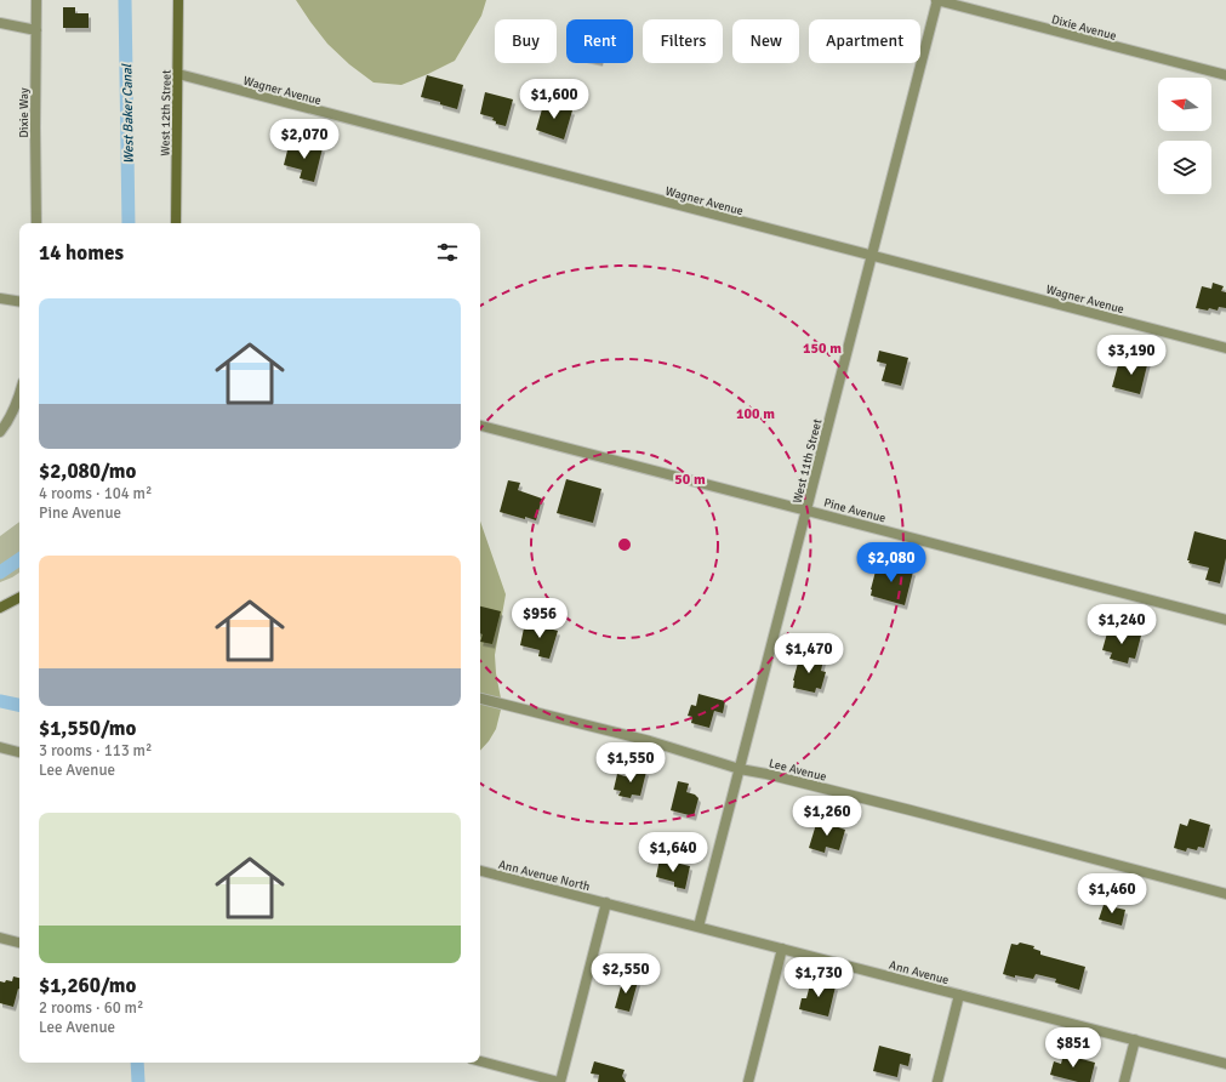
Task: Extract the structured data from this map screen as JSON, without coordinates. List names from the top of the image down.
{
  "streets": {
    "street": [
      "Dixie Avenue",
      "Wagner Avenue",
      "Dixie Way",
      "West 12th Street",
      "West 11th Street",
      "Pine Avenue",
      "Lee Avenue",
      "Ann Avenue North",
      "Ann Avenue"
    ]
  },
  "crossings": [
    ["Dixie Avenue", "West 11th Street"],
    ["Wagner Avenue", "West 12th Street"],
    ["Wagner Avenue", "West 11th Street"],
    ["West 11th Street", "Pine Avenue"],
    ["West 11th Street", "Lee Avenue"],
    ["West 11th Street", "Ann Avenue"],
    ["Ann Avenue North", "Ann Avenue"]
  ],
  "water": ["West Baker Canal"],
  "north": "left",
  "page": {
    "chip": [
      "Buy",
      "Rent",
      "Filters",
      "New",
      "Apartment"
    ],
    "price": [
      "$1,600",
      "$2,070",
      "$3,190",
      "$2,080",
      "$956",
      "$1,240",
      "$1,470",
      "$1,550",
      "$1,260",
      "$1,640",
      "$1,460",
      "$2,550",
      "$1,730",
      "$851"
    ],
    "heading": "14 homes",
    "list": [
      {
        "name": "$2,080/mo",
        "note": "4 rooms · 104 m² · Pine Avenue"
      },
      {
        "name": "$1,550/mo",
        "note": "3 rooms · 113 m² · Lee Avenue"
      },
      {
        "name": "$1,260/mo",
        "note": "2 rooms · 60 m² · Lee Avenue"
      }
    ]
  },
  "rings": ["150 m", "100 m", "50 m"]
}
